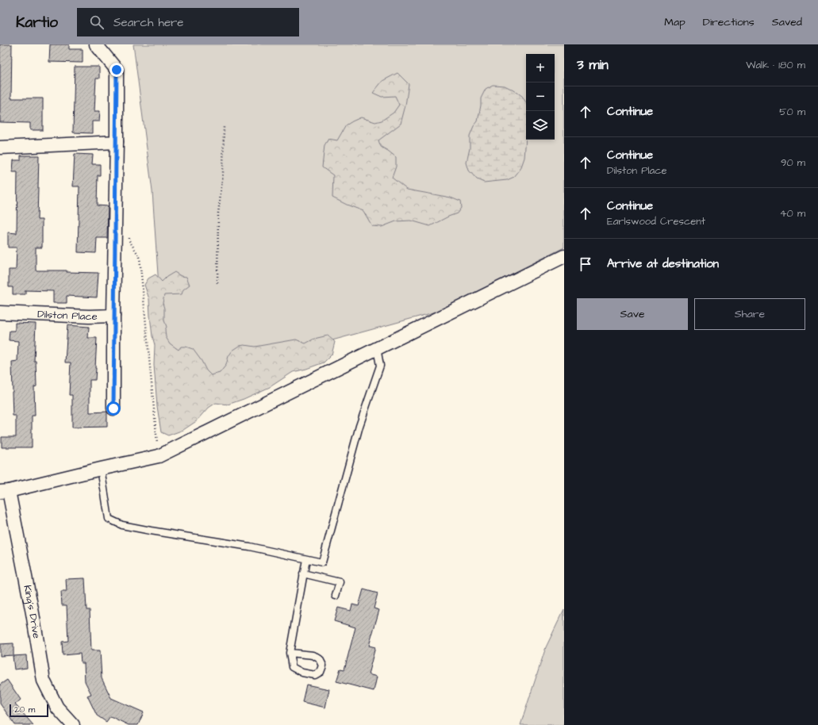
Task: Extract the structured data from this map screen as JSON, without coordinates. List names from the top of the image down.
{
  "streets": {
    "street": ["Dilston Place", "King's Drive"]
  },
  "scale_bar": "20 m",
  "page": {
    "header": "Kartio",
    "search": "Search here",
    "nav": ["Map", "Directions", "Saved"],
    "heading": ["3 min", "Walk · 180 m"],
    "map_buttons": ["+", "−"],
    "list": [
      ["Continue", "50 m"],
      ["Continue", "Dilston Place", "90 m"],
      ["Continue", "Earlswood Crescent", "40 m"],
      "Arrive at destination"
    ],
    "buttons": ["Save", "Share"],
    "scale": "20 m"
  }
}
